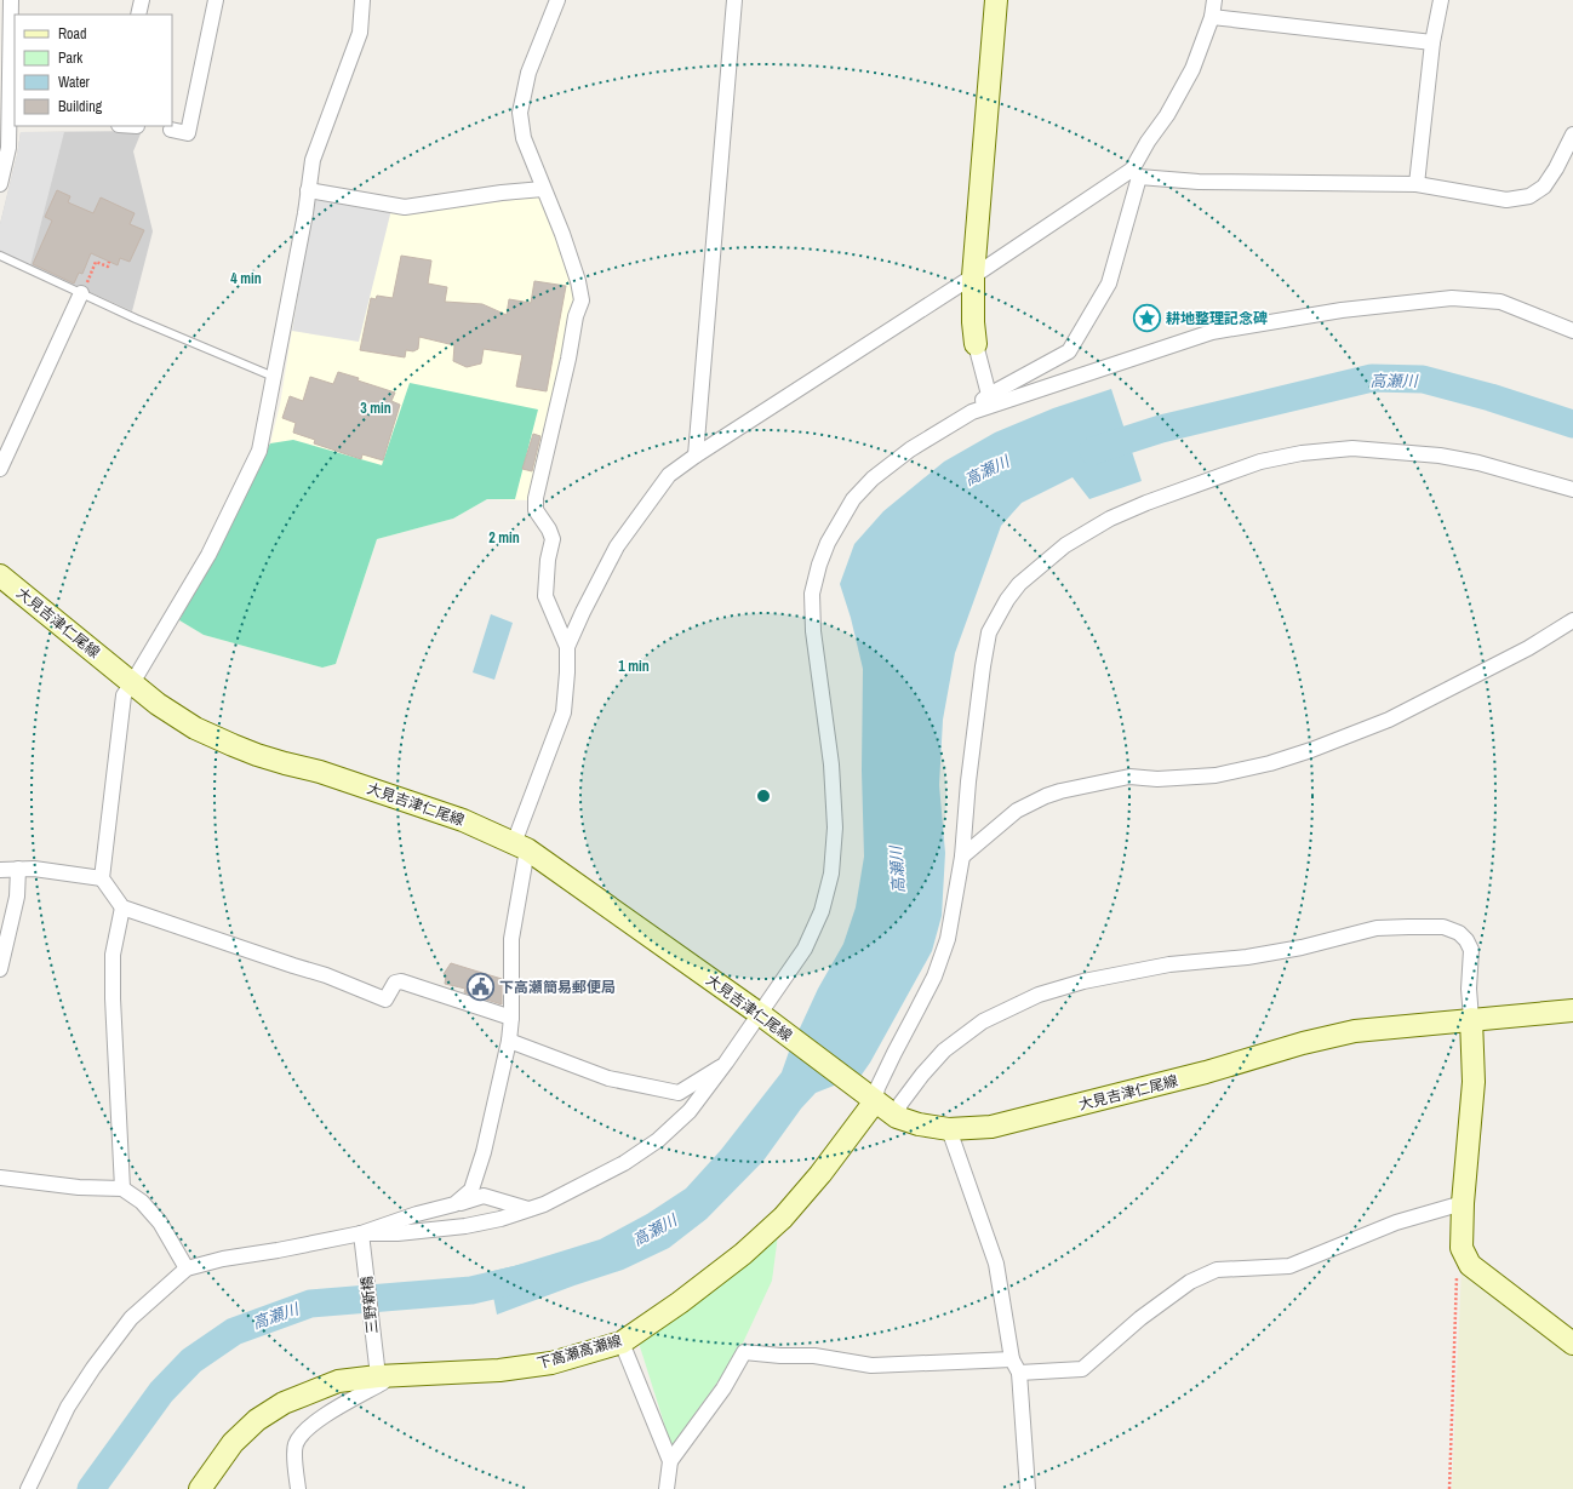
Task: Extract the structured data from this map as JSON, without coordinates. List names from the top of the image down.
{
  "streets": {
    "main road": ["大見吉津仁尾線", "下高瀬高瀬線"],
    "street": ["三野新橋"]
  },
  "crossings": [
    ["大見吉津仁尾線", "下高瀬高瀬線"],
    ["三野新橋", "下高瀬高瀬線"]
  ],
  "water": ["高瀬川"],
  "places": {
    "place": ["耕地整理記念碑"],
    "public building": ["下高瀬簡易郵便局"]
  },
  "legend": [
    "Road",
    "Park",
    "Water",
    "Building"
  ],
  "rings": [
    "4 min",
    "3 min",
    "2 min",
    "1 min"
  ]
}
